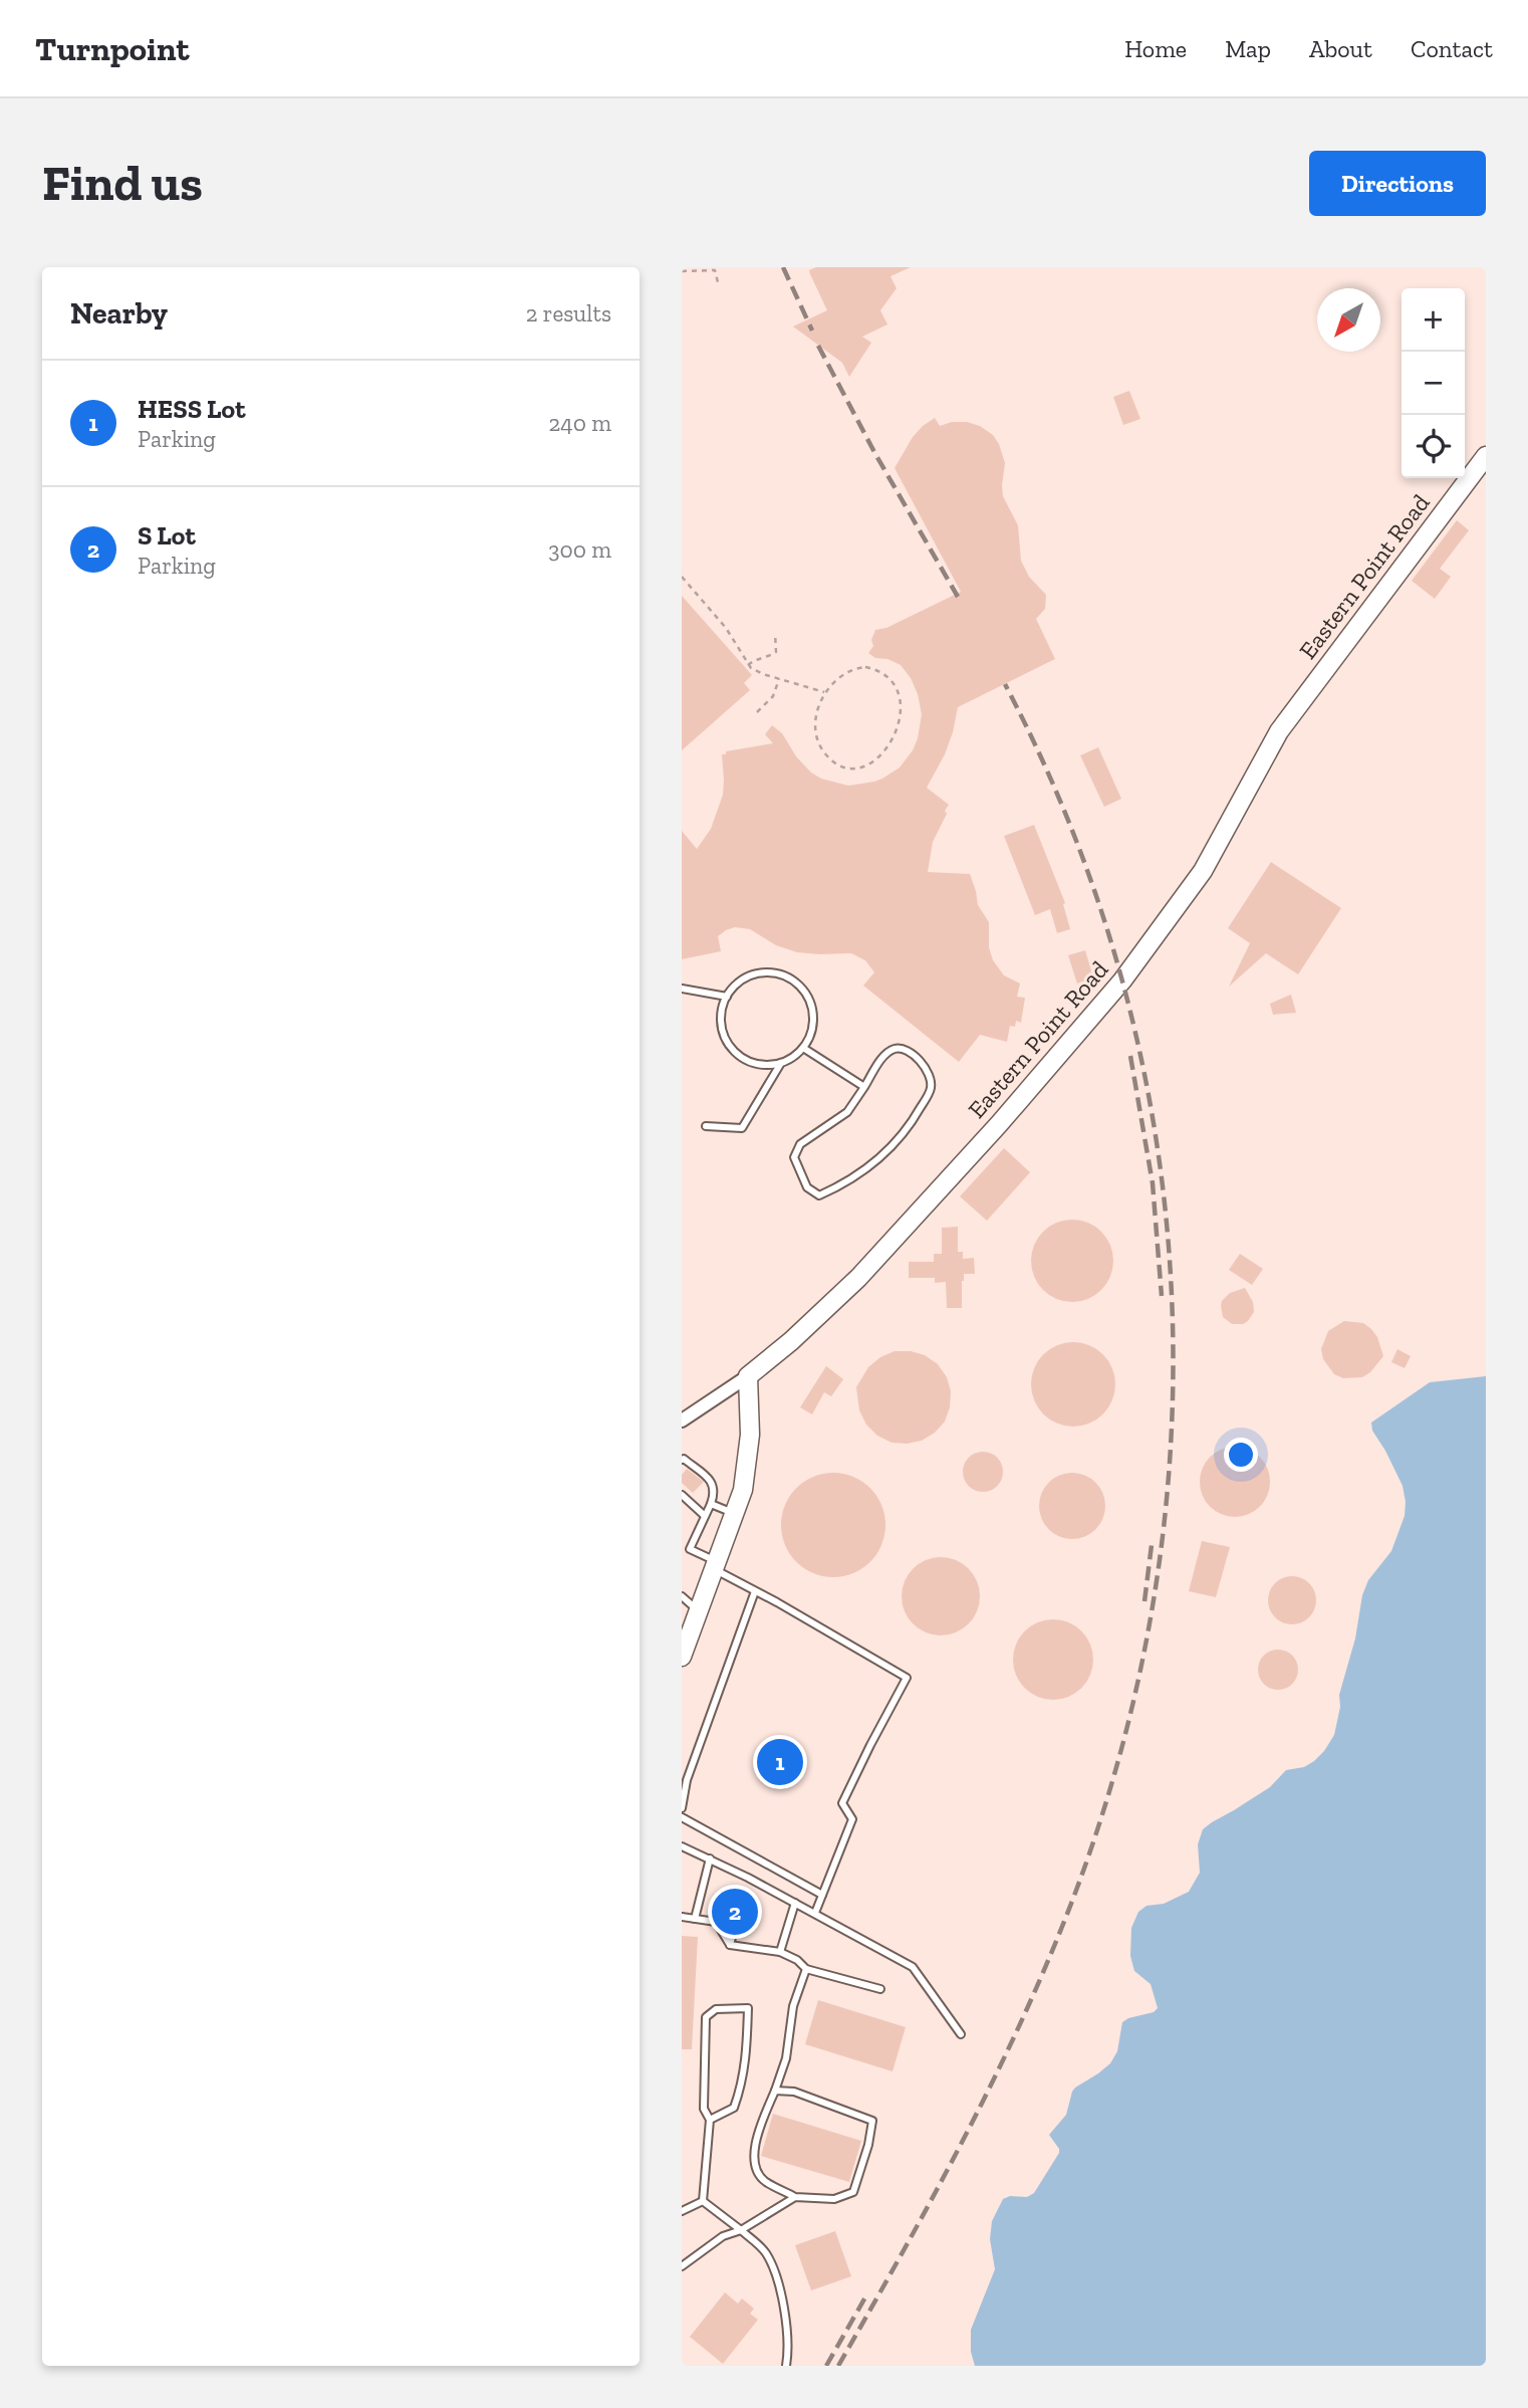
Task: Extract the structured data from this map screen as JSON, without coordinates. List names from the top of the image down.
{
  "streets": {
    "main road": ["Eastern Point Road"]
  },
  "north": "bottom left",
  "page": {
    "header": "Turnpoint",
    "nav": [
      "Home",
      "Map",
      "About",
      "Contact"
    ],
    "buttons": "Directions",
    "title": "Find us",
    "heading": ["Nearby", "2 results"],
    "map_buttons": ["+", "−"],
    "list": [
      {
        "mark": "1",
        "name": "HESS Lot",
        "note": "Parking",
        "value": "240 m"
      },
      {
        "mark": "2",
        "name": "S Lot",
        "note": "Parking",
        "value": "300 m"
      }
    ],
    "pins": ["1", "2"]
  }
}
